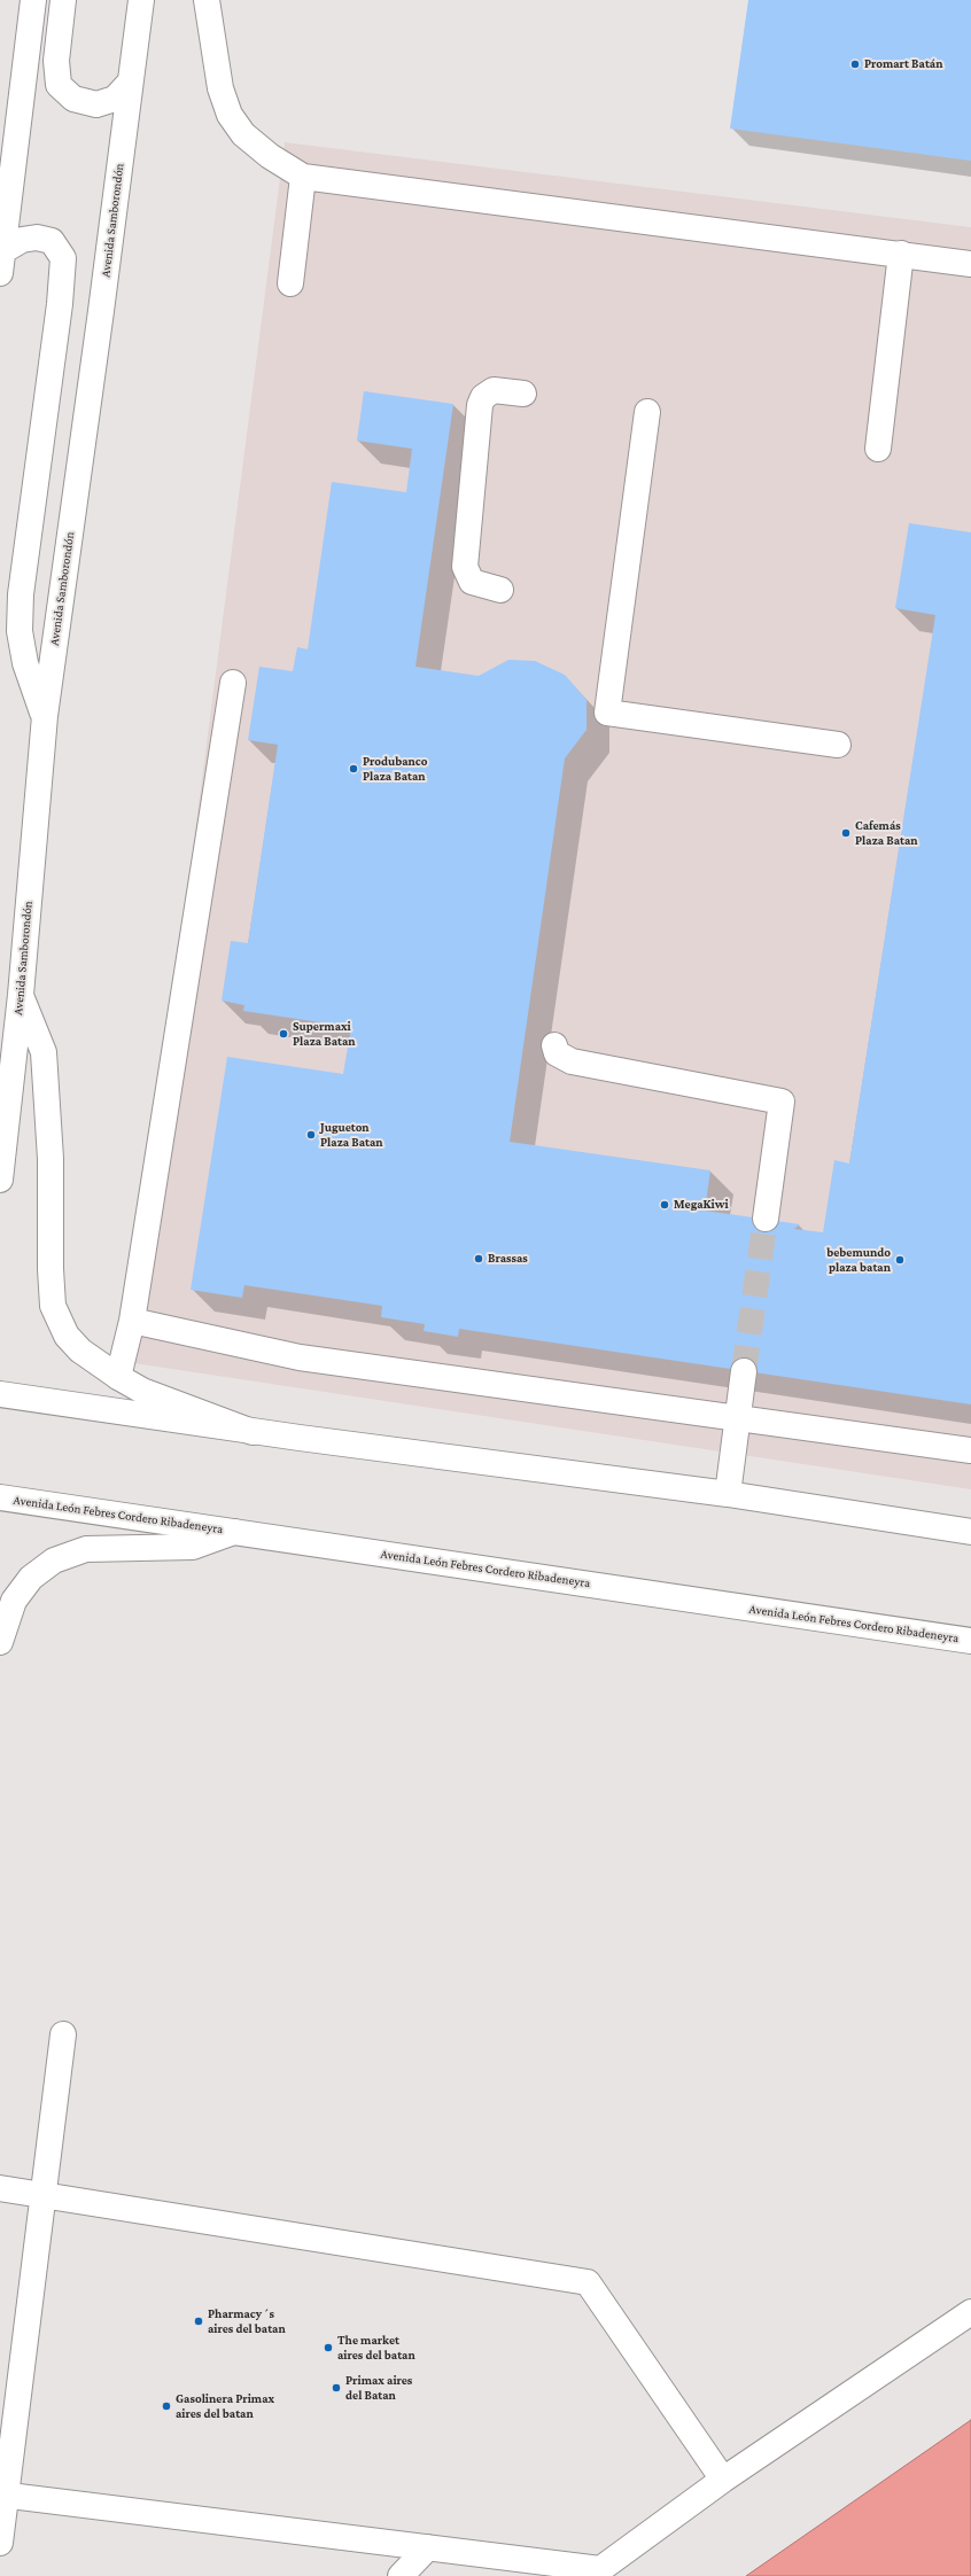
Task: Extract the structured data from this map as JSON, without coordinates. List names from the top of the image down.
{
  "streets": {
    "main road": ["Avenida Samborondón", "Avenida León Febres Cordero Ribadeneyra"]
  },
  "places": [
    "Promart Batán",
    "Produbanco Plaza Batan",
    "Cafemás Plaza Batan",
    "Supermaxi Plaza Batan",
    "Jugueton Plaza Batan",
    "MegaKiwi",
    "Brassas",
    "bebemundo plaza batan",
    "Pharmacy´s aires del batan",
    "The market aires del batan",
    "Primax aires del Batan",
    "Gasolinera Primax aires del batan"
  ]
}
